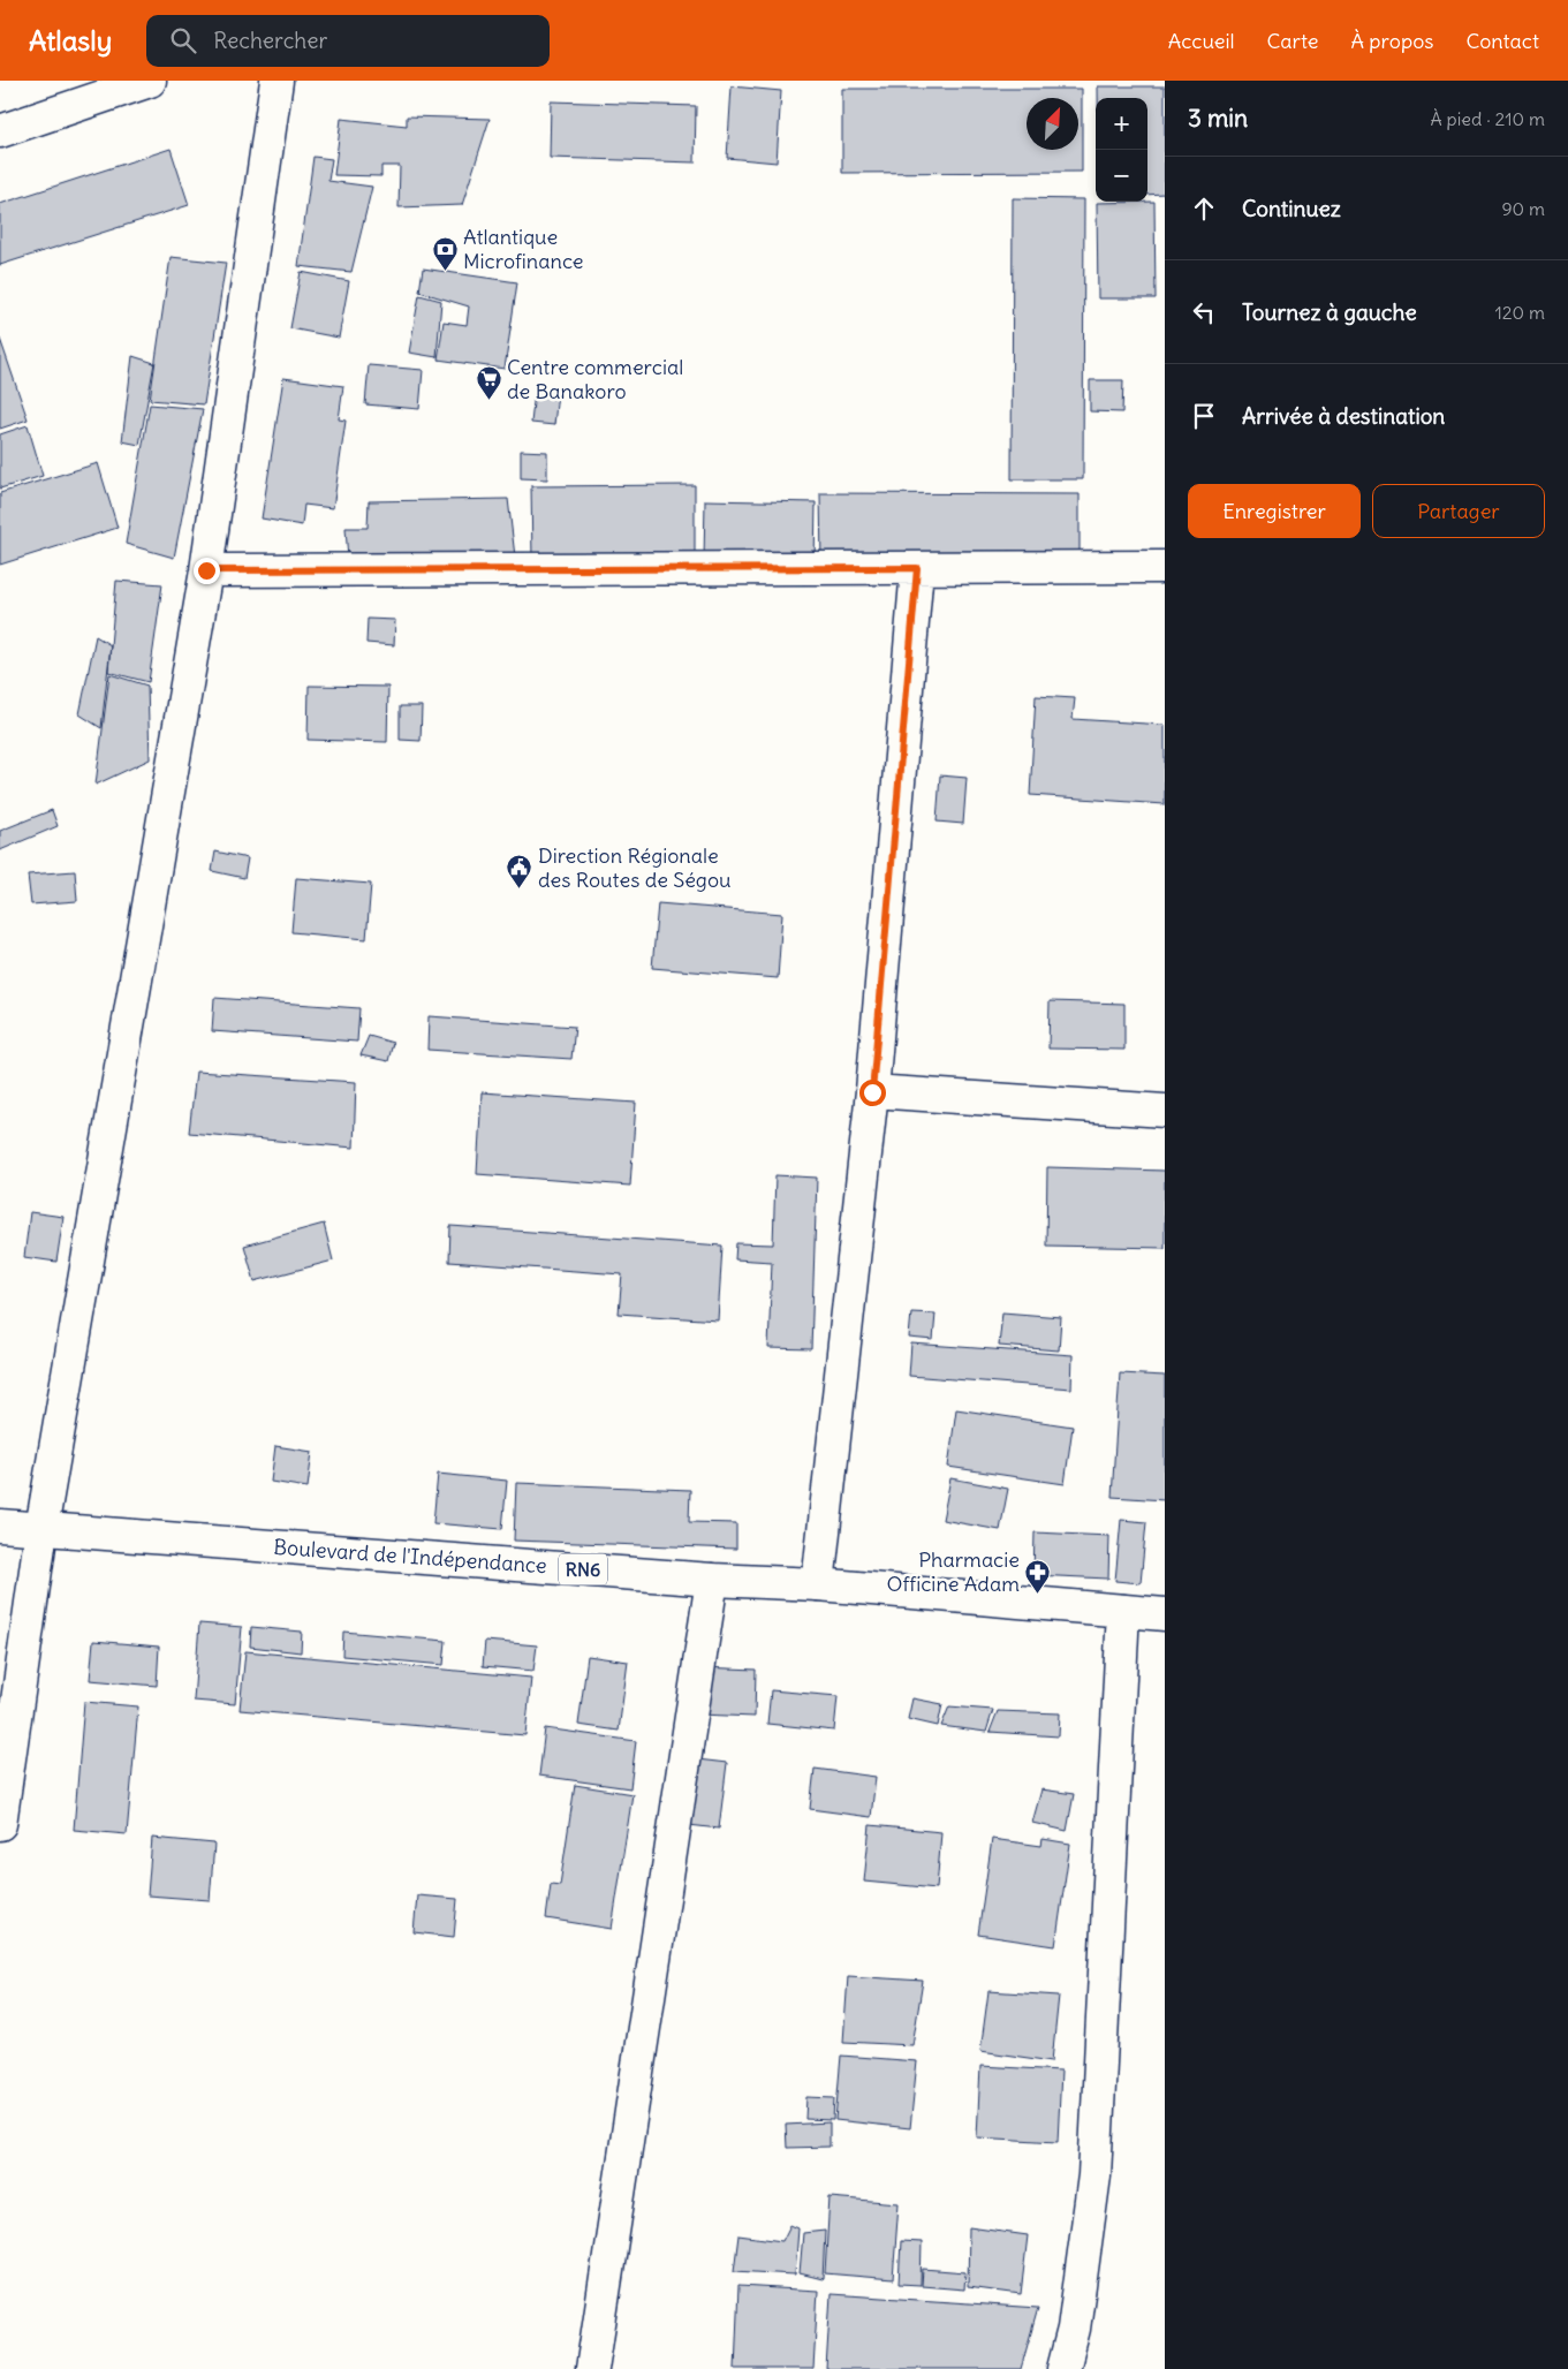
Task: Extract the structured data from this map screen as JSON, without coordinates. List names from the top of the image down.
{
  "streets": {
    "main road": ["Boulevard de l'Indépendance", "RN6"]
  },
  "places": {
    "bank": ["Atlantique Microfinance"],
    "supermarket": ["Centre commercial de Banakoro"],
    "public building": ["Direction Régionale des Routes de Ségou"],
    "pharmacy": ["Pharmacie Officine Adam"]
  },
  "north": "top right",
  "page": {
    "header": "Atlasly",
    "search": "Rechercher",
    "nav": [
      "Accueil",
      "Carte",
      "À propos",
      "Contact"
    ],
    "heading": ["3 min", "À pied · 210 m"],
    "map_buttons": ["+", "−"],
    "list": [
      ["Continuez", "90 m"],
      ["Tournez à gauche", "120 m"],
      "Arrivée à destination"
    ],
    "buttons": ["Enregistrer", "Partager"]
  }
}
